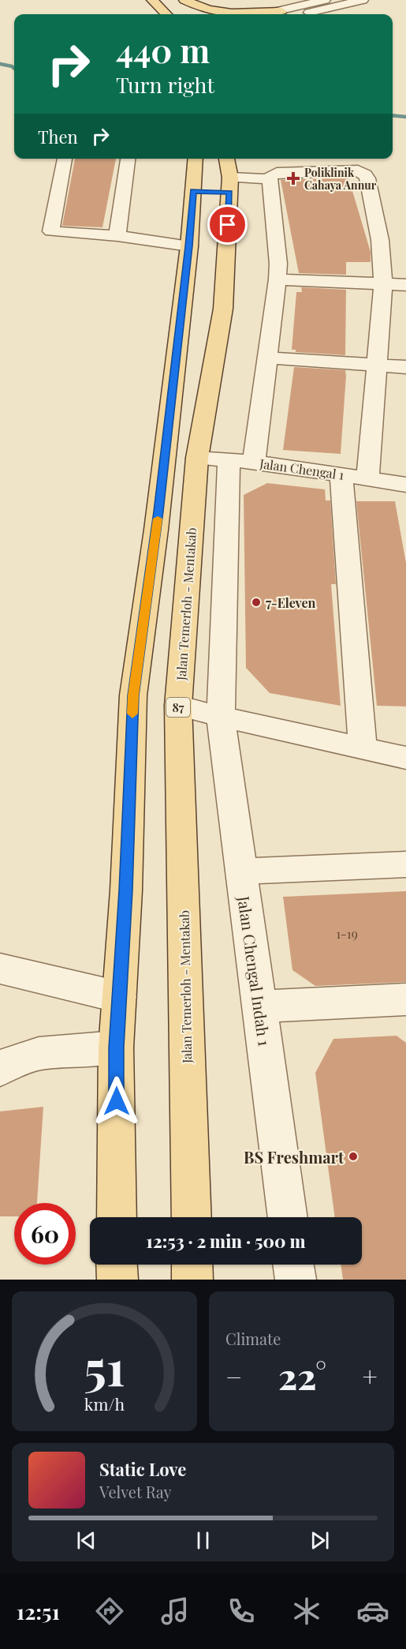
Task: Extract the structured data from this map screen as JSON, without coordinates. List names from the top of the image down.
{
  "streets": {
    "main road": ["Jalan Temerloh - Mentakab", "87"],
    "street": ["Jalan Chengal 1", "Jalan Chengal Indah 1"]
  },
  "crossings": [
    ["Jalan Chengal 1", "Jalan Temerloh - Mentakab"],
    ["Jalan Chengal 1", "Jalan Chengal Indah 1"]
  ],
  "places": {
    "health": ["Poliklinik Cahaya Annur"],
    "other": ["7-Eleven", "BS Freshmart"]
  },
  "house_numbers": ["1-19"],
  "page": {
    "turn": ["440 m", "Turn right"],
    "then": "Then",
    "limit": "60",
    "trip": "12:53 · 2 min · 500 m",
    "tile": "Climate",
    "heat": ["−", "22°", "+"],
    "song": ["Static Love", "Velvet Ray"],
    "tabs": "12:51",
    "gauge": ["51", "km/h"]
  }
}
